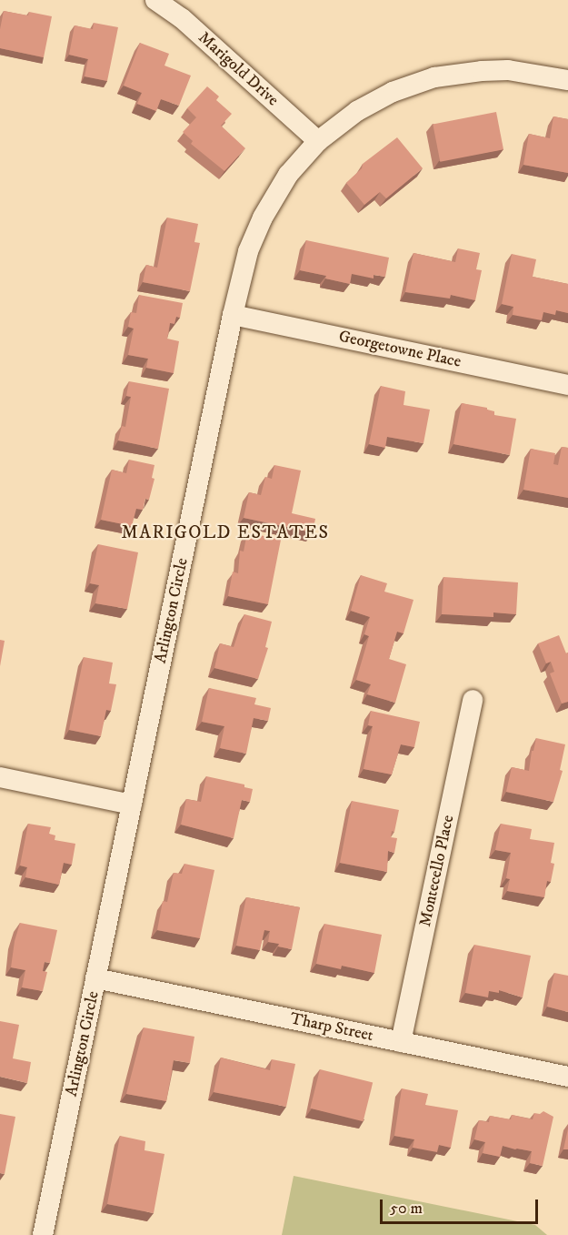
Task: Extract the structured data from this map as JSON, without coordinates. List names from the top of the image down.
{
  "streets": {
    "street": [
      "Marigold Drive",
      "Georgetowne Place",
      "Arlington Circle",
      "Montecello Place",
      "Tharp Street"
    ]
  },
  "crossings": [
    ["Marigold Drive", "Arlington Circle"],
    ["Georgetowne Place", "Arlington Circle"],
    ["Arlington Circle", "Tharp Street"],
    ["Montecello Place", "Tharp Street"]
  ],
  "districts": ["MARIGOLD ESTATES"],
  "scale_bar": "50 m"
}
